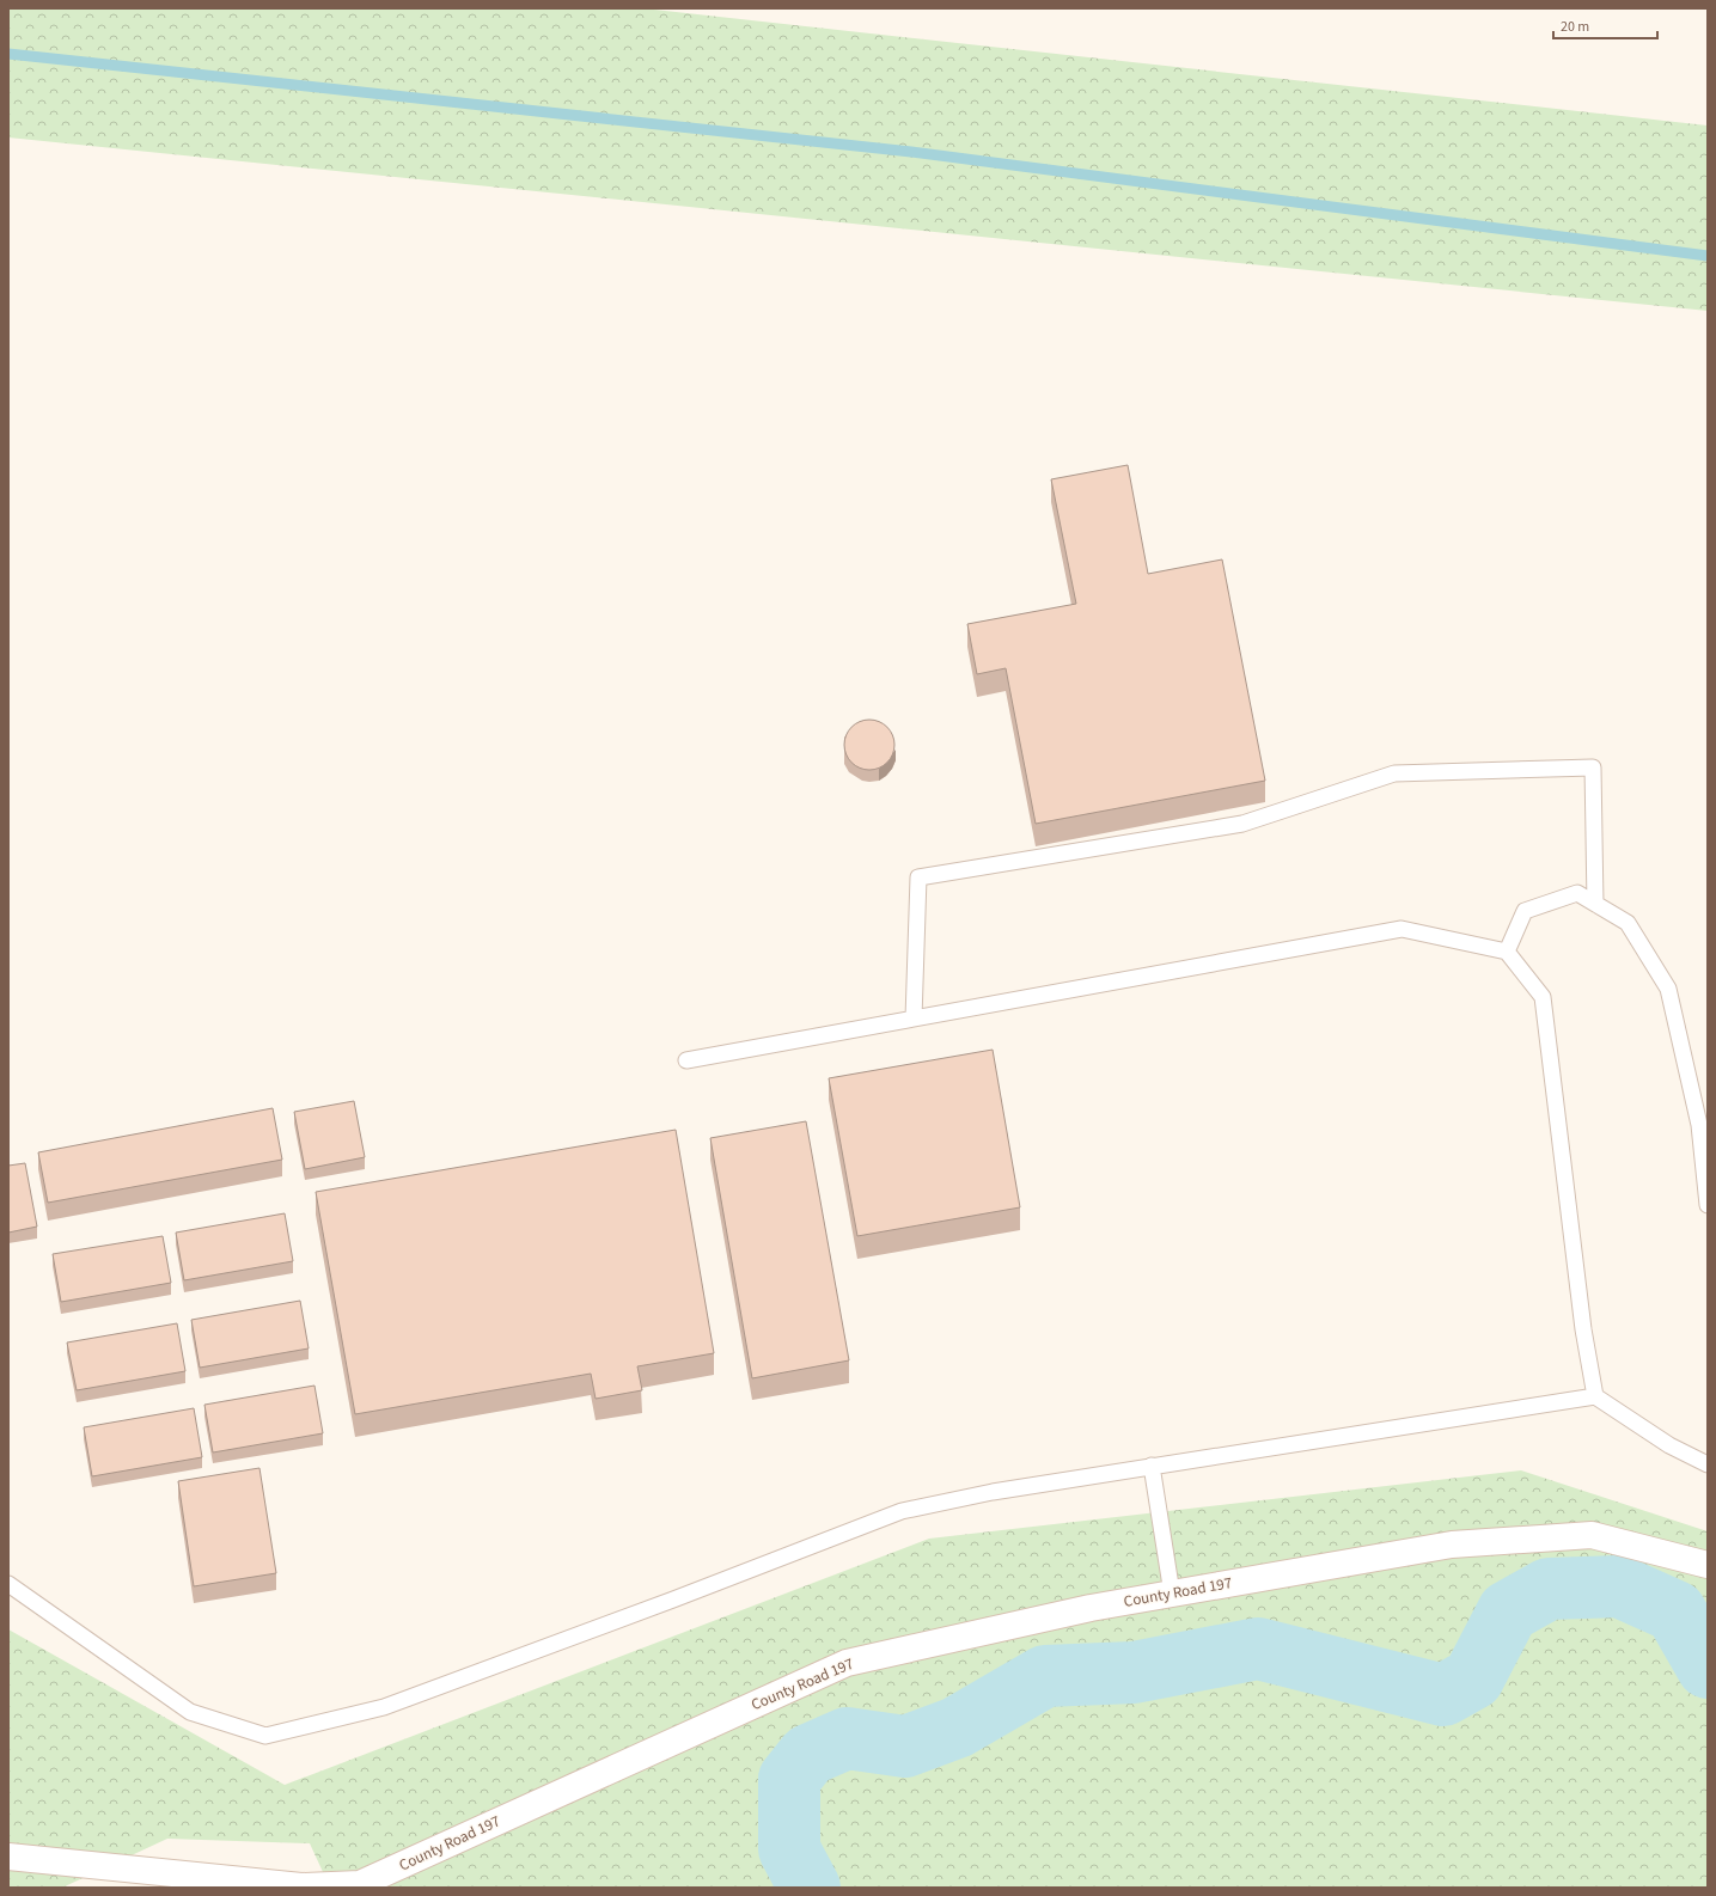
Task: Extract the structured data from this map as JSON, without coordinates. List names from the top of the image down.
{
  "streets": {
    "street": ["County Road 197"]
  },
  "scale_bar": "20 m"
}
